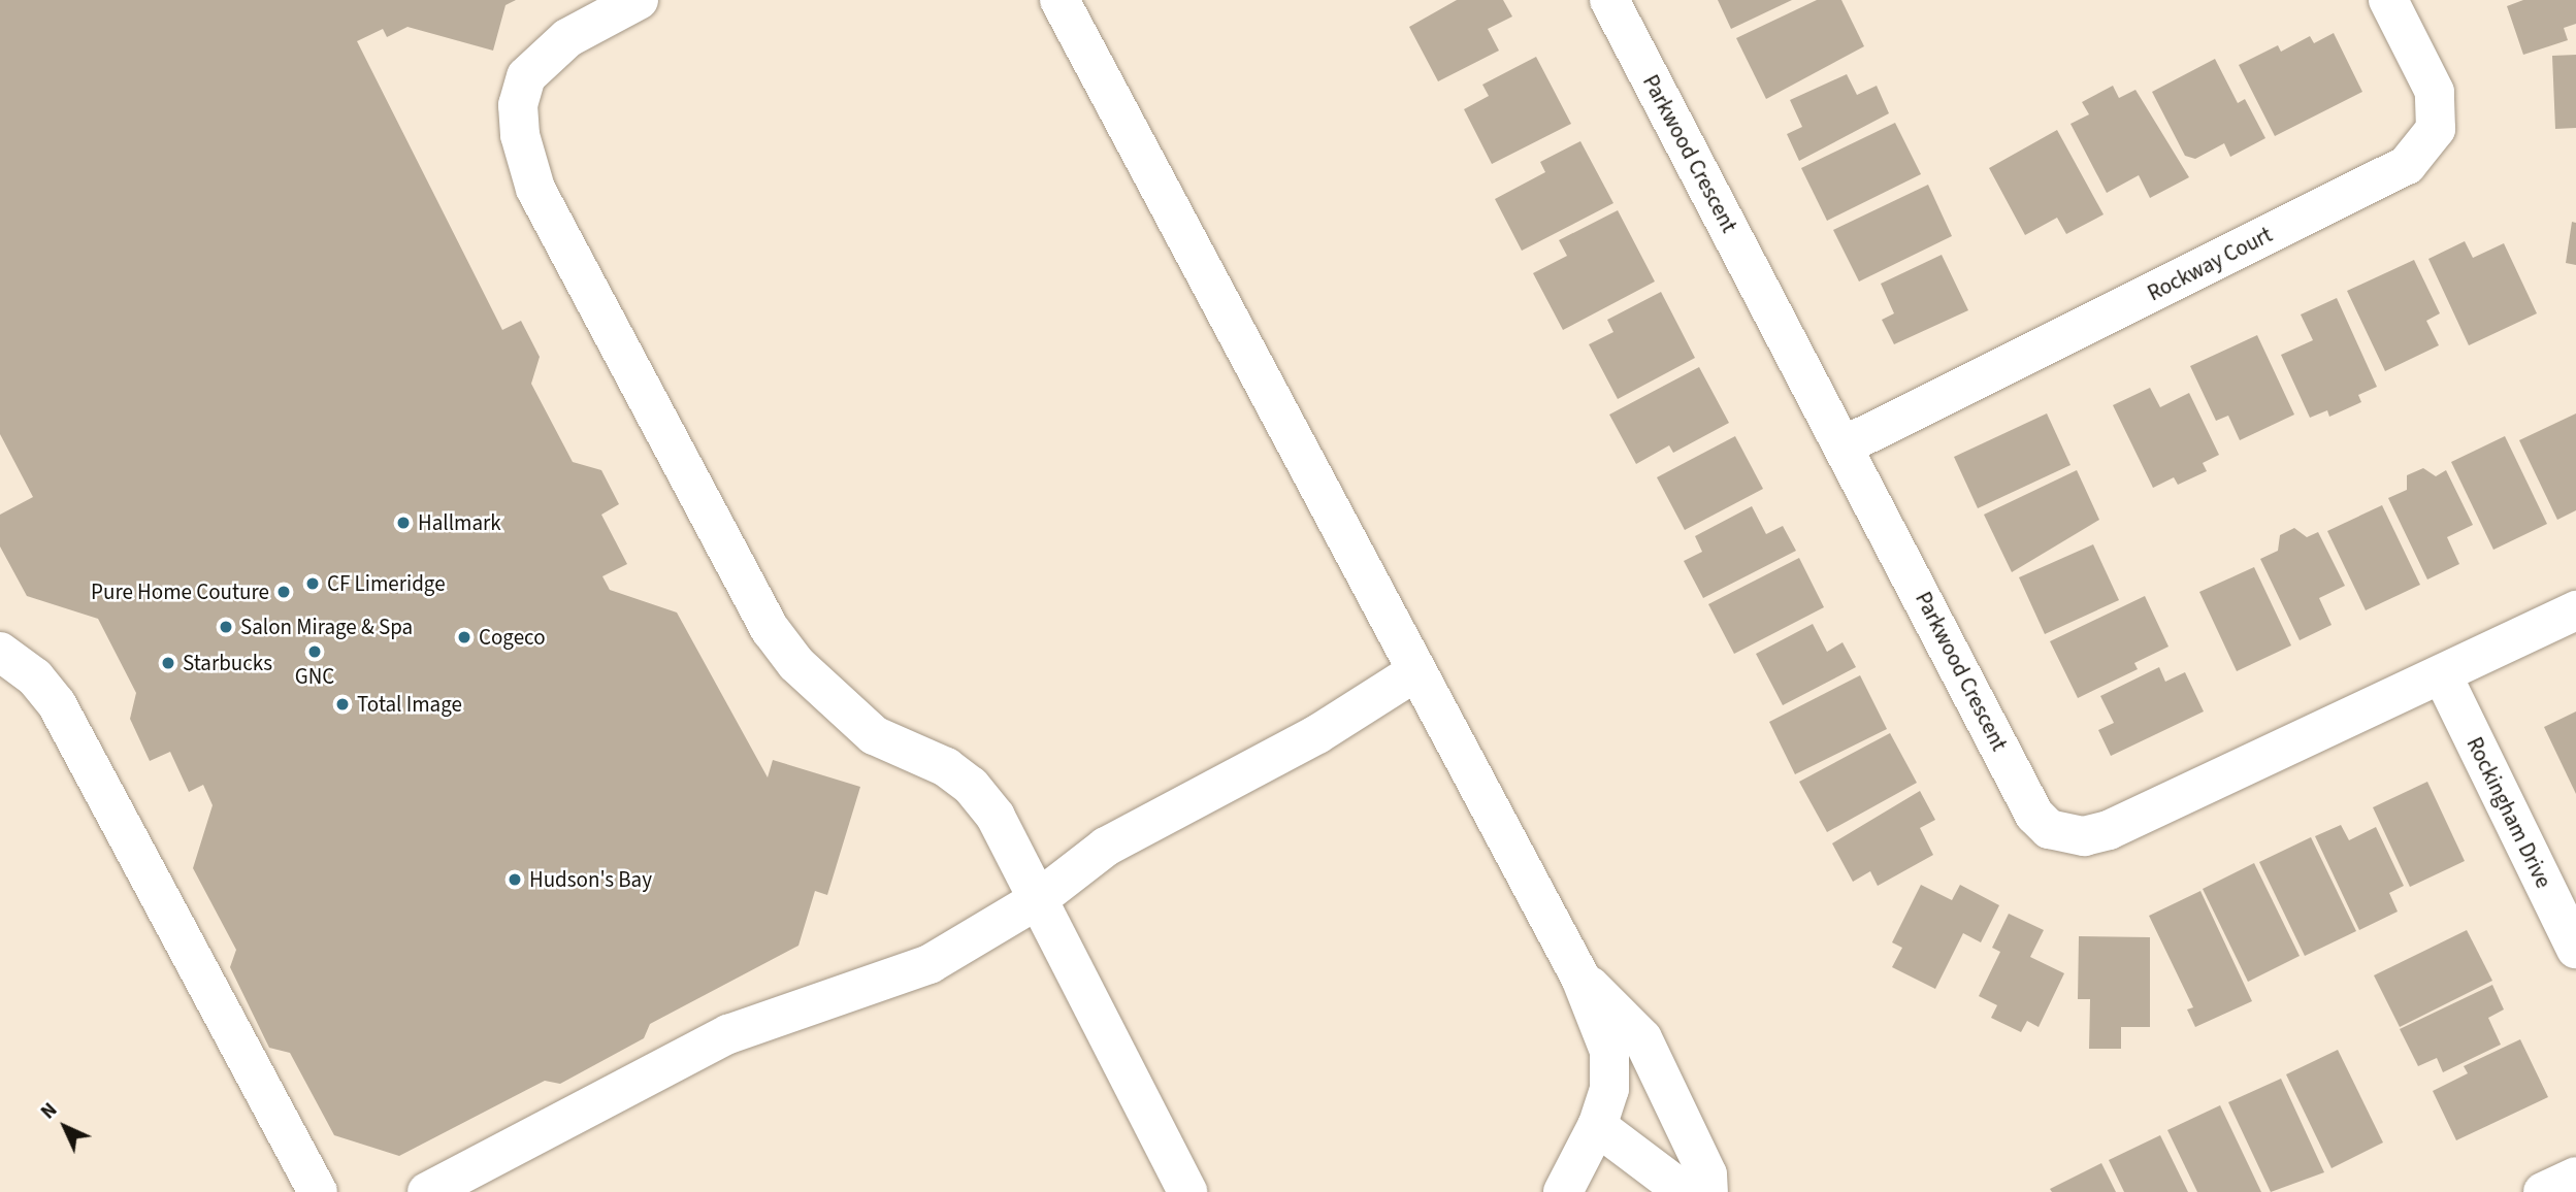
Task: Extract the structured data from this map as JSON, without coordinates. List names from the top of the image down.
{
  "streets": {
    "street": ["Parkwood Crescent", "Rockway Court", "Rockingham Drive"]
  },
  "crossings": [
    ["Parkwood Crescent", "Rockway Court"],
    ["Parkwood Crescent", "Rockingham Drive"]
  ],
  "places": [
    "Hallmark",
    "CF Limeridge",
    "Pure Home Couture",
    "Salon Mirage & Spa",
    "Cogeco",
    "GNC",
    "Starbucks",
    "Total Image",
    "Hudson's Bay"
  ],
  "north": "top left"
}
